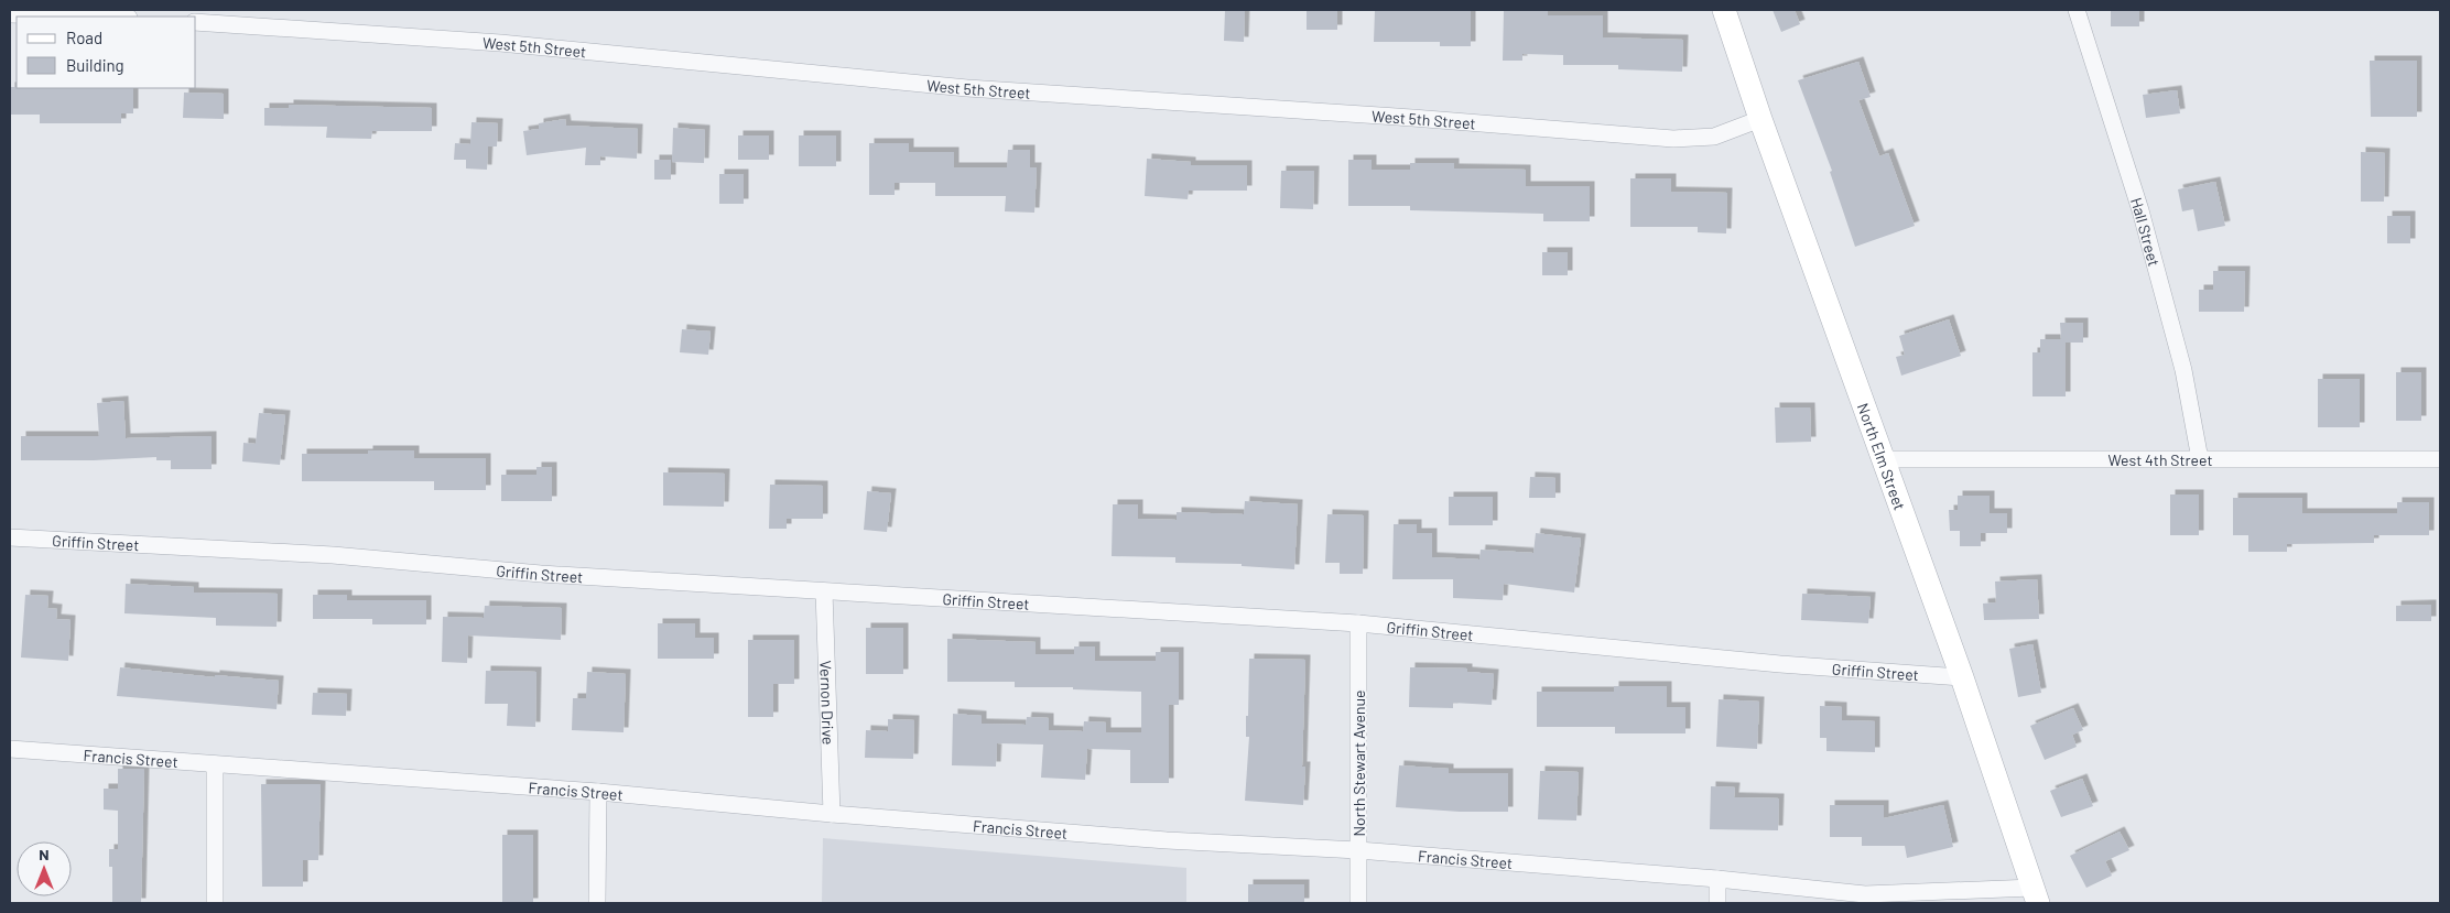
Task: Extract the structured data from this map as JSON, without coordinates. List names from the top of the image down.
{
  "streets": {
    "street": [
      "West 5th Street",
      "Hall Street",
      "North Elm Street",
      "West 4th Street",
      "Griffin Street",
      "Vernon Drive",
      "Francis Street",
      "North Stewart Avenue"
    ]
  },
  "crossings": [
    ["West 5th Street", "North Elm Street"],
    ["Hall Street", "West 4th Street"],
    ["North Elm Street", "West 4th Street"],
    ["North Elm Street", "Griffin Street"],
    ["North Elm Street", "Francis Street"],
    ["Griffin Street", "Vernon Drive"],
    ["Griffin Street", "North Stewart Avenue"],
    ["Vernon Drive", "Francis Street"],
    ["Francis Street", "North Stewart Avenue"]
  ],
  "legend": ["Road", "Building"],
  "north": "top"
}
